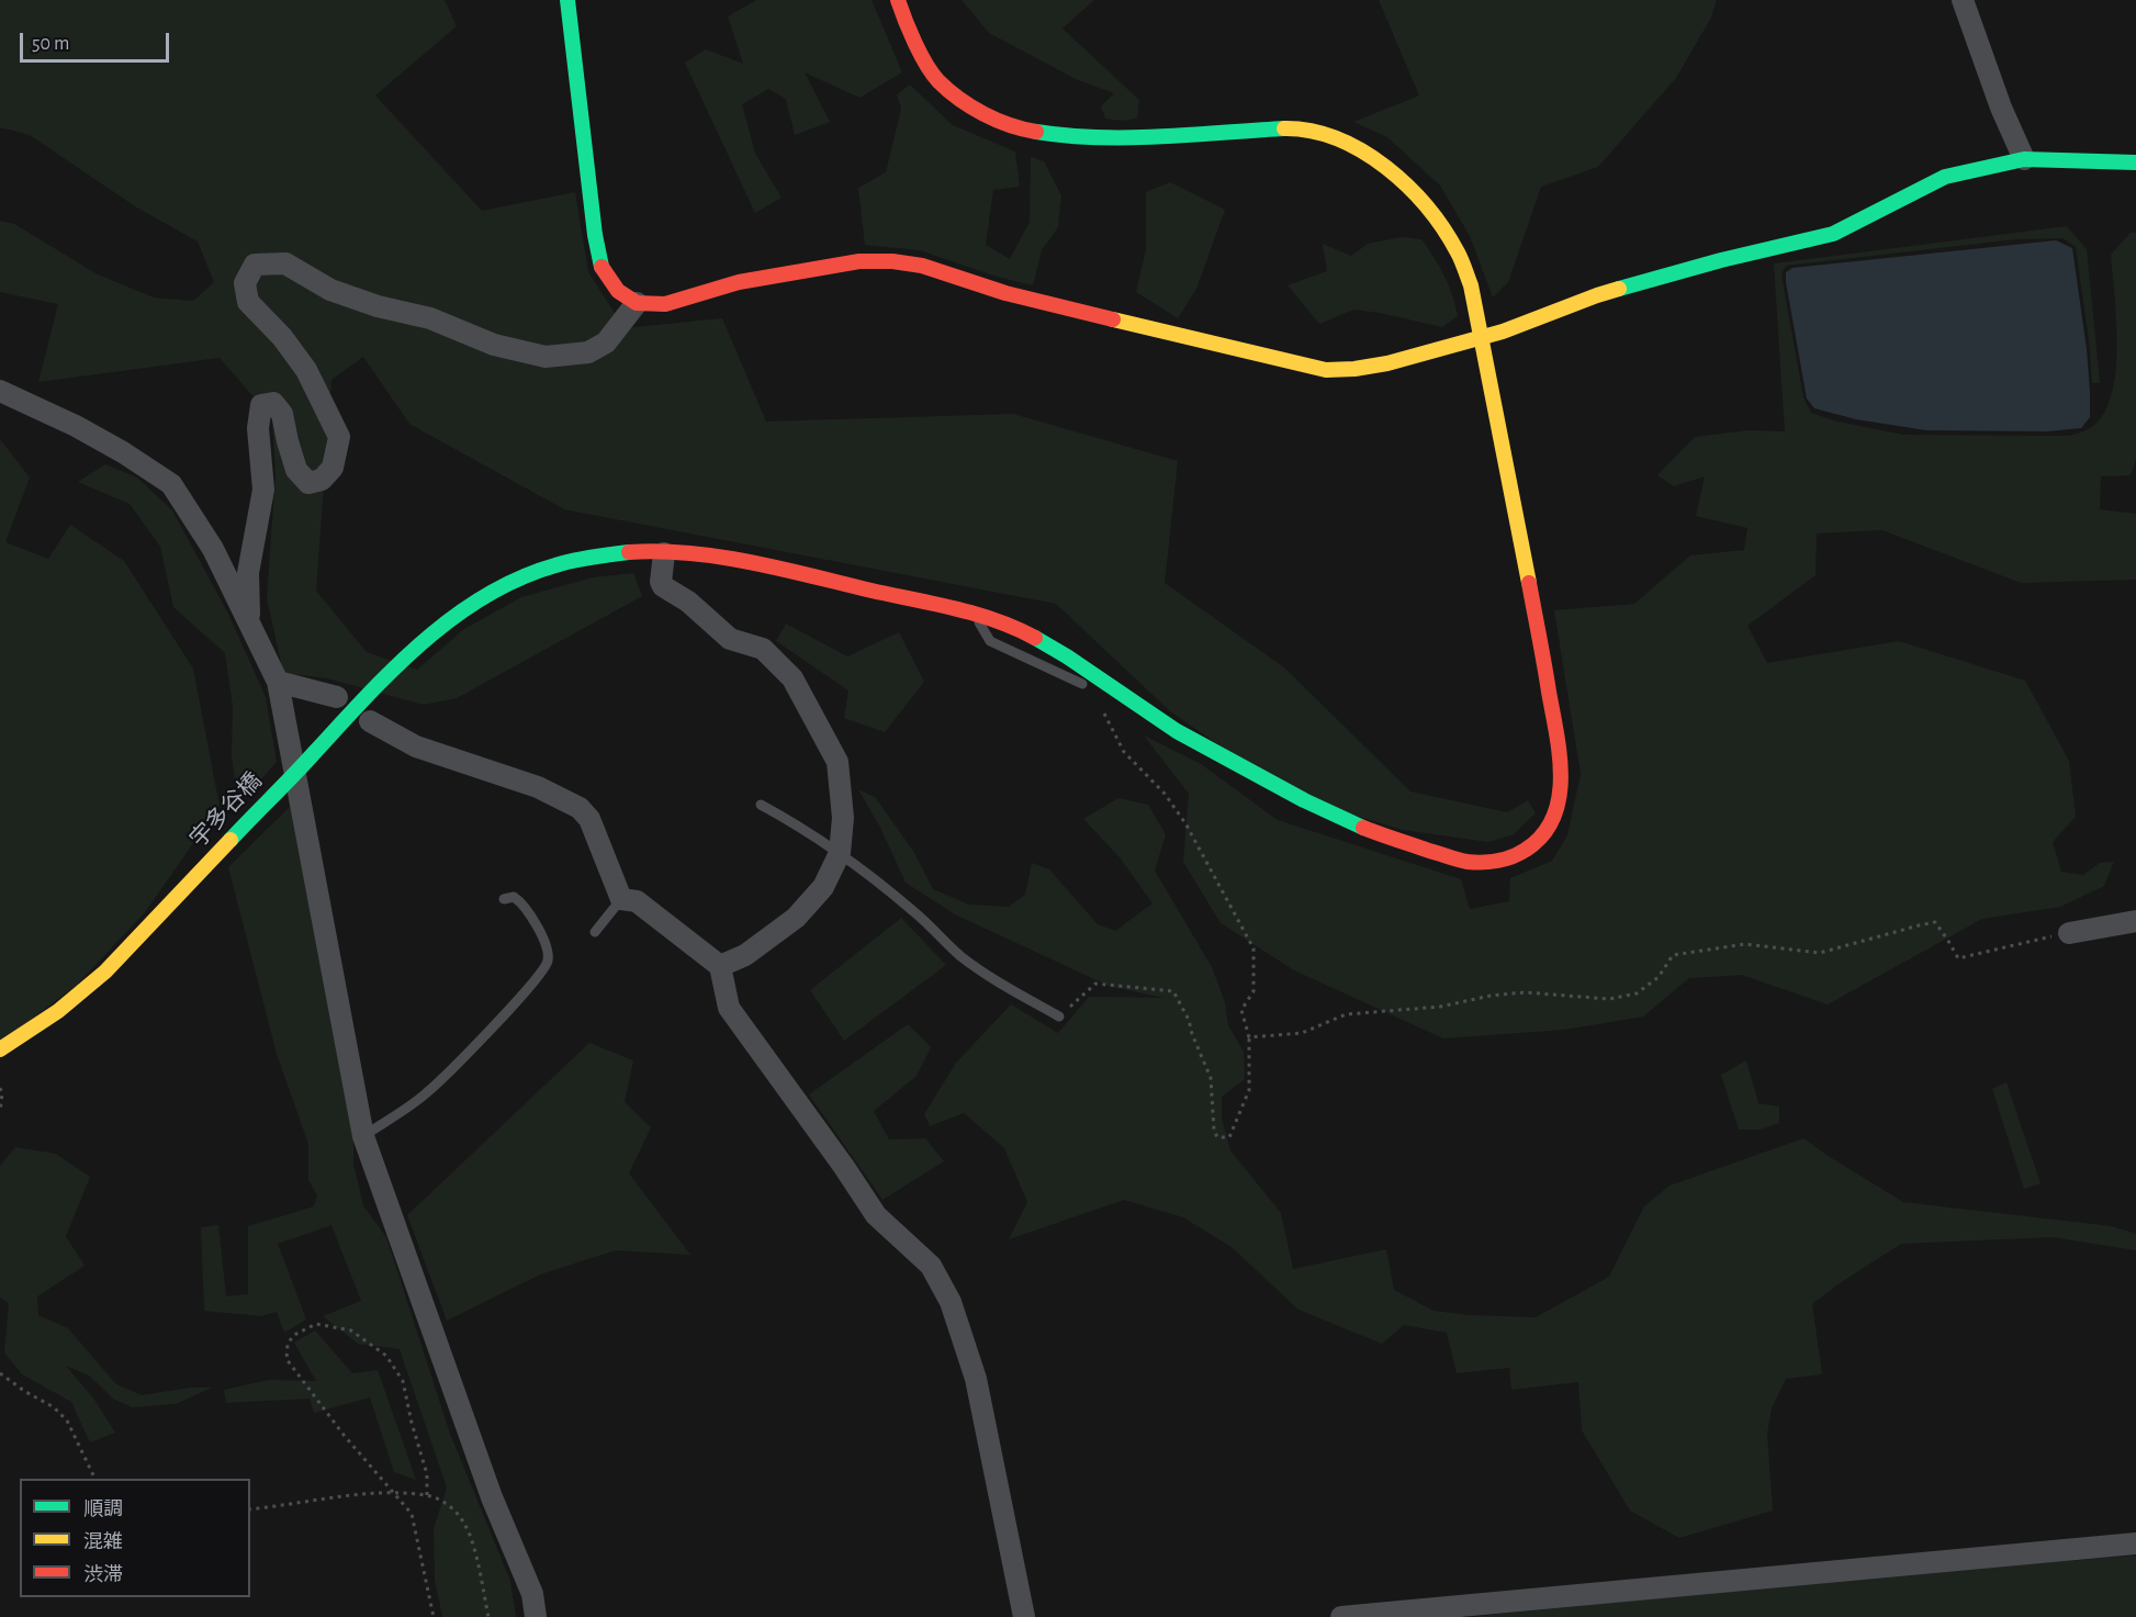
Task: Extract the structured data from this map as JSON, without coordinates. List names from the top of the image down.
{
  "streets": {
    "street": ["宇多谷橋"]
  },
  "legend": ["順調", "混雑", "渋滞"],
  "scale_bar": "50 m"
}
